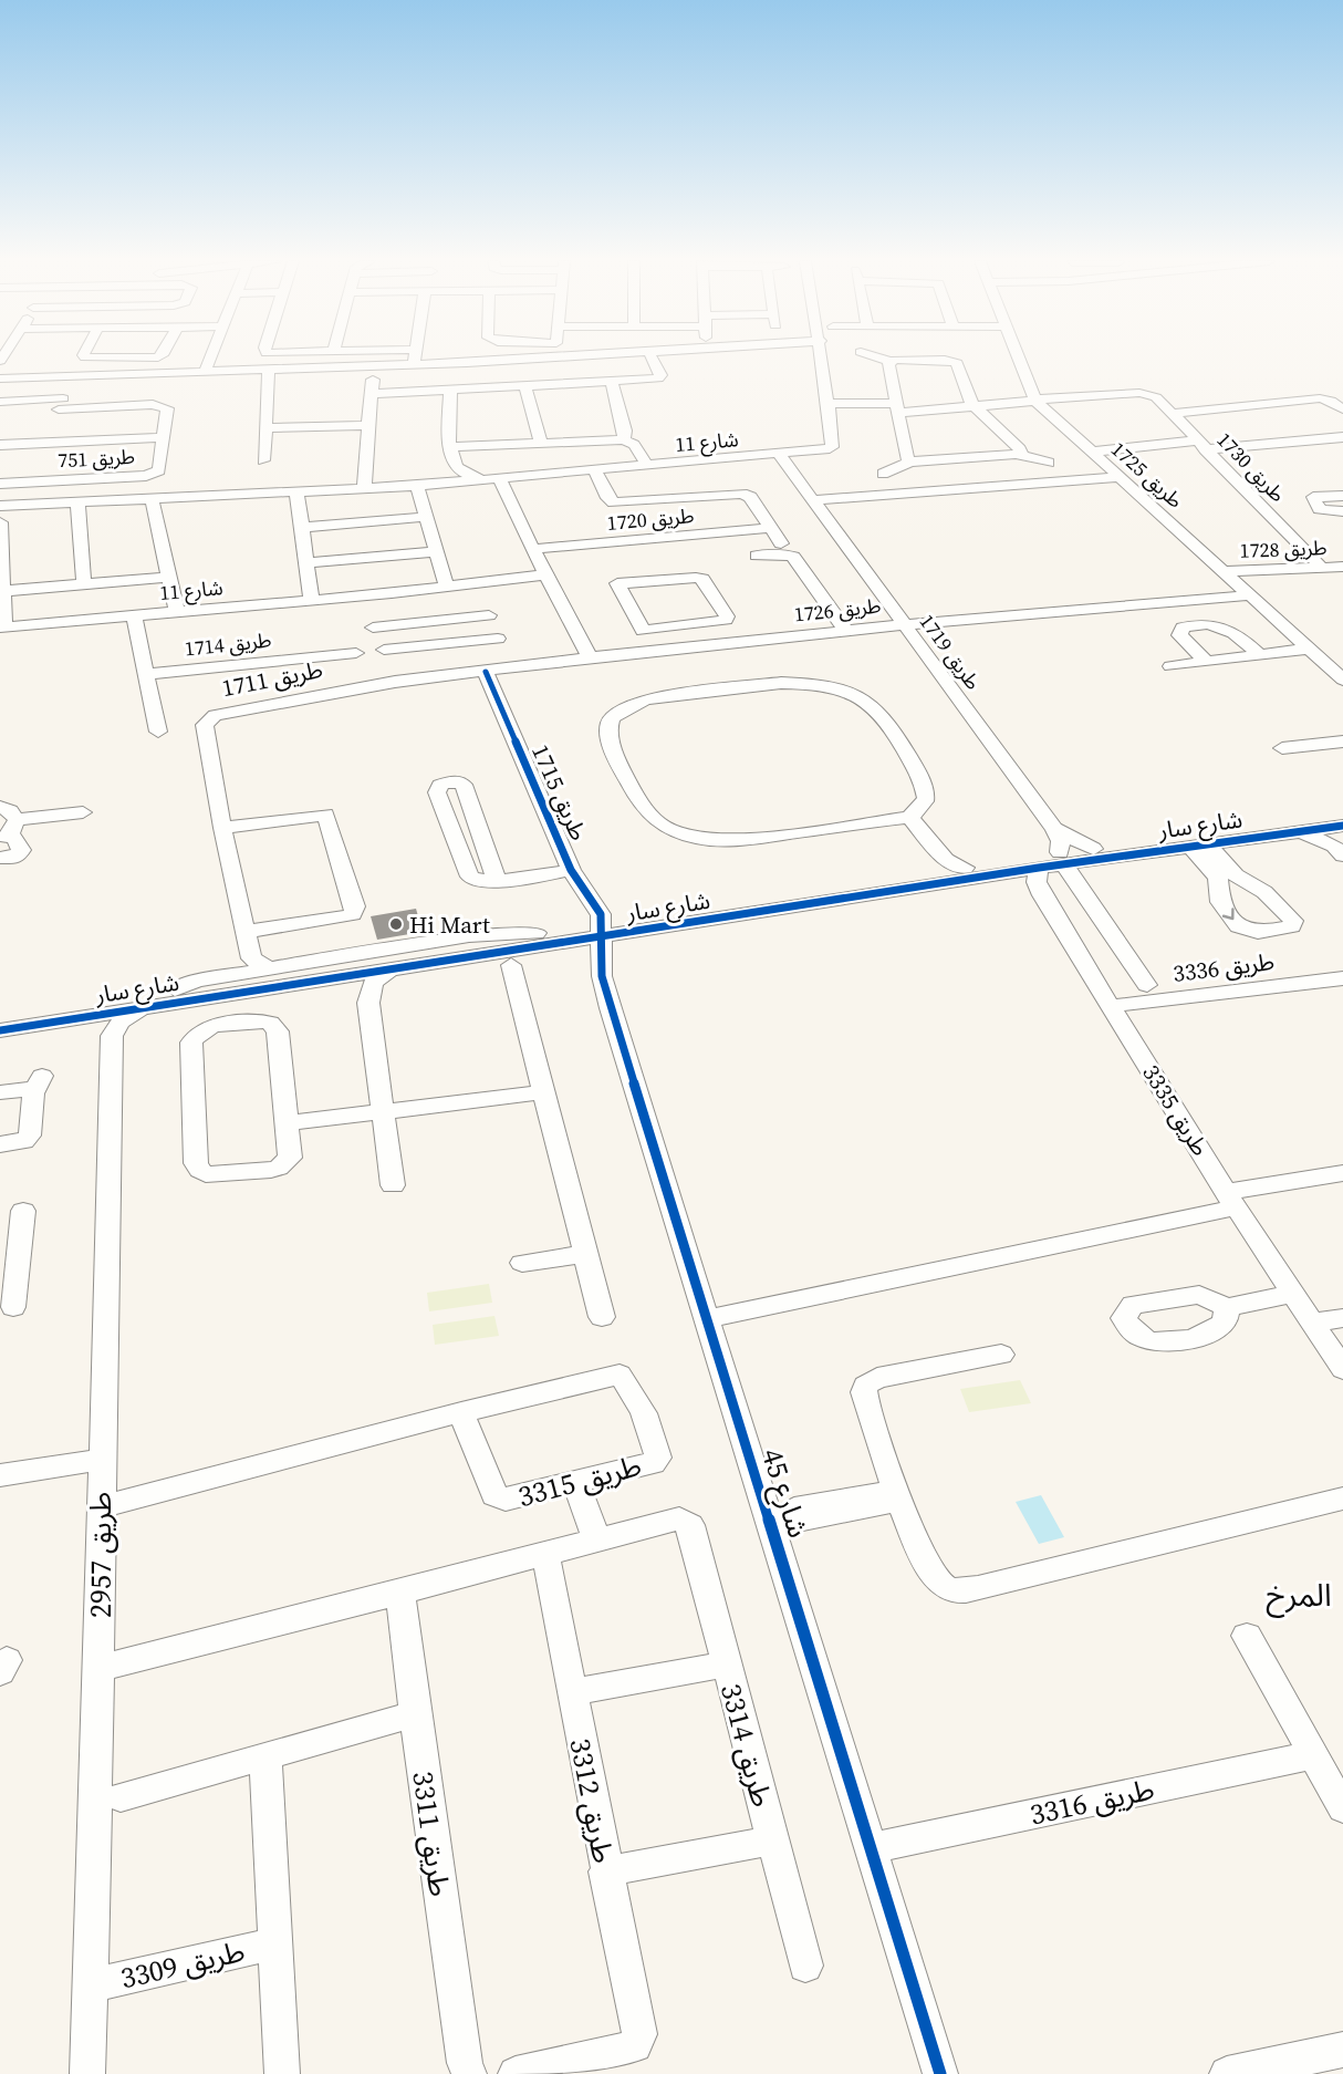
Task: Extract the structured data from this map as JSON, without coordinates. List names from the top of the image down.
{
  "streets": {
    "street": [
      "شارع 11",
      "طريق 751",
      "طريق 1730",
      "طريق 1725",
      "طريق 1720",
      "طريق 1728",
      "طريق 1726",
      "طريق 1714",
      "طريق 1719",
      "طريق 1711",
      "طريق 1715",
      "شارع سار",
      "طريق 3336",
      "طريق 3335",
      "طريق 3315",
      "شارع 45",
      "طريق 2957",
      "طريق 3314",
      "طريق 3312",
      "طريق 3316",
      "طريق 3311",
      "طريق 3309"
    ]
  },
  "crossings": [
    ["شارع 11", "طريق 1730"],
    ["شارع 11", "طريق 1720"],
    ["شارع 11", "طريق 1719"],
    ["طريق 1730", "طريق 1725"],
    ["طريق 1730", "طريق 1728"],
    ["طريق 1725", "طريق 1728"],
    ["طريق 1725", "طريق 1726"],
    ["طريق 1726", "طريق 1719"],
    ["طريق 1726", "طريق 1711"],
    ["طريق 1714", "طريق 1711"],
    ["طريق 1719", "شارع سار"],
    ["طريق 1711", "طريق 1715"],
    ["طريق 1715", "شارع سار"],
    ["طريق 1715", "شارع 45"],
    ["شارع سار", "طريق 3335"],
    ["شارع سار", "شارع 45"],
    ["طريق 3336", "طريق 3335"],
    ["طريق 3315", "طريق 2957"],
    ["شارع 45", "طريق 3316"],
    ["طريق 2957", "طريق 3309"]
  ],
  "districts": ["المرخ"],
  "places": ["Hi Mart"]
}
